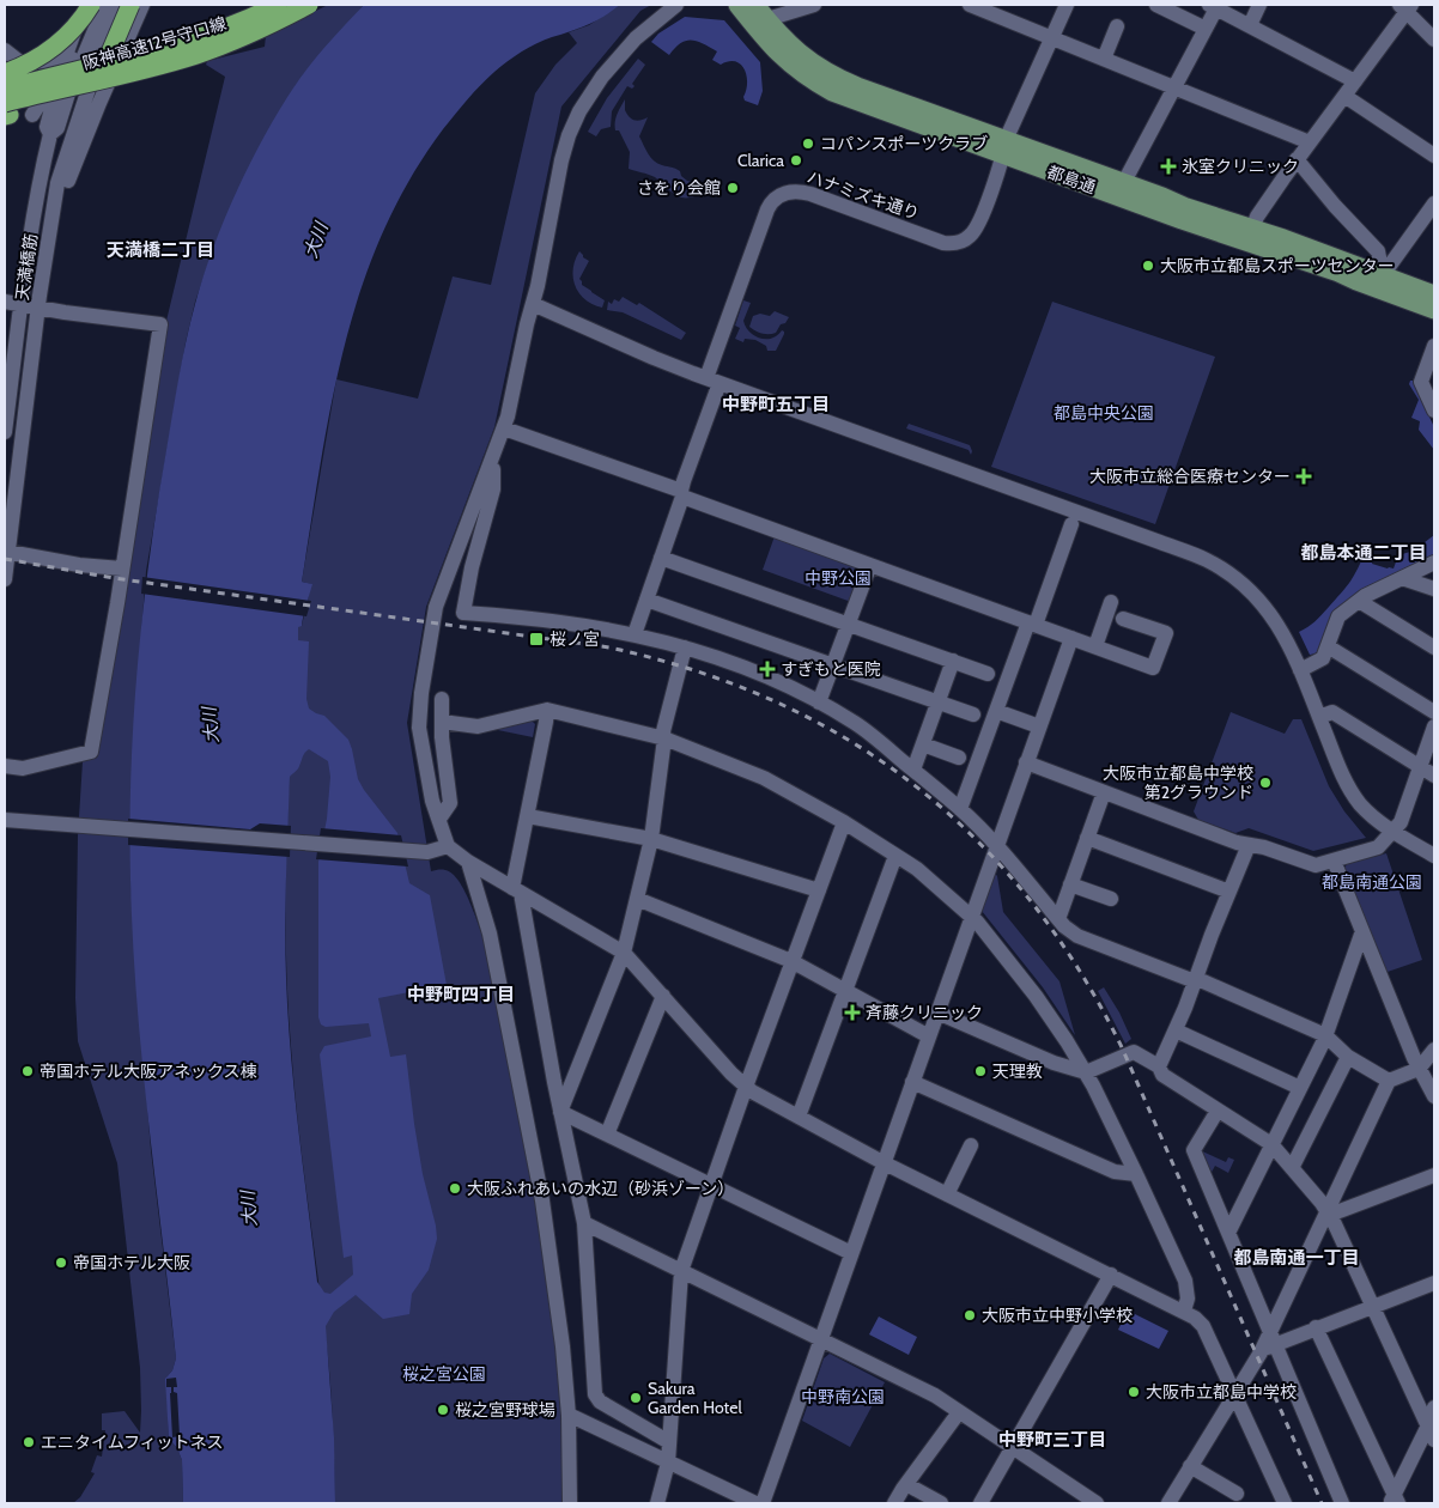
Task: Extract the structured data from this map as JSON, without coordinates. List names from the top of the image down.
{
  "streets": {
    "highway": ["阪神高速12号守口線"],
    "main road": ["都島通"],
    "street": ["ハナミズキ通り", "天満橋筋"]
  },
  "crossings": [
    ["都島通", "ハナミズキ通り"]
  ],
  "districts": [
    "天満橋二丁目",
    "中野町五丁目",
    "都島本通二丁目",
    "中野町四丁目",
    "都島南通一丁目",
    "中野町三丁目"
  ],
  "water": ["大川"],
  "parks": [
    "都島中央公園",
    "中野公園",
    "都島南通公園",
    "桜之宮公園",
    "中野南公園"
  ],
  "places": {
    "other": [
      "コパンスポーツクラブ",
      "Clarica",
      "さをり会館",
      "大阪市立都島スポーツセンター",
      "大阪市立都島中学校 第2グラウンド",
      "帝国ホテル大阪アネックス棟",
      "天理教",
      "大阪ふれあいの水辺（砂浜ゾーン）",
      "帝国ホテル大阪",
      "大阪市立中野小学校",
      "大阪市立都島中学校",
      "Sakura Garden Hotel",
      "桜之宮野球場",
      "エニタイムフィットネス"
    ],
    "health": [
      "氷室クリニック",
      "大阪市立総合医療センター",
      "すぎもと医院",
      "斉藤クリニック"
    ],
    "transit": ["桜ノ宮"]
  }
}
